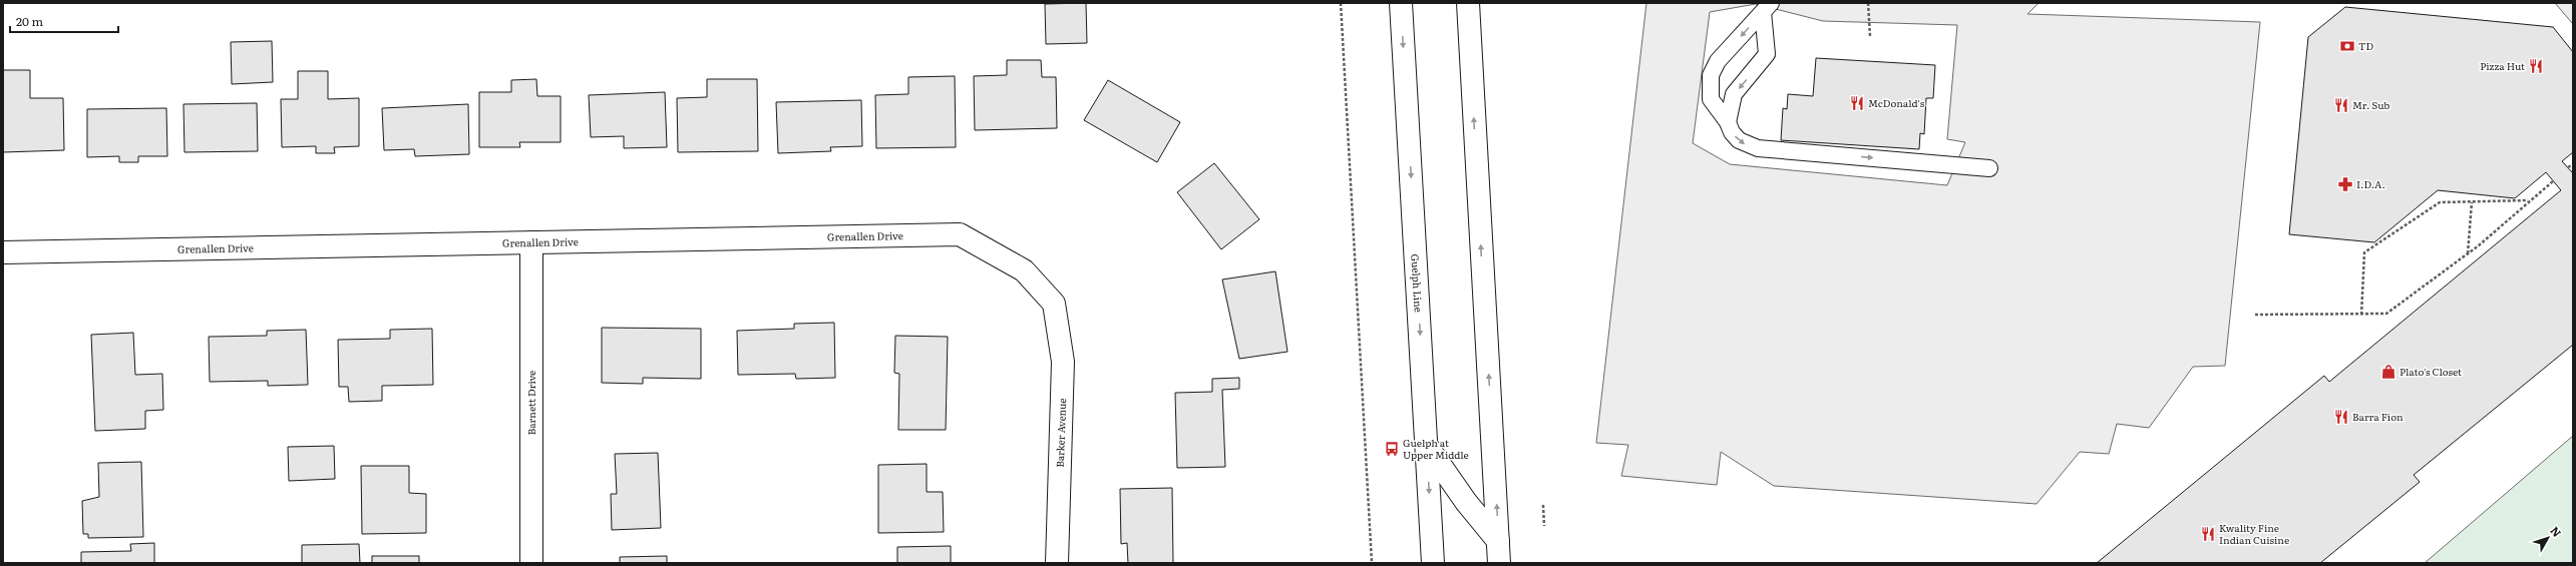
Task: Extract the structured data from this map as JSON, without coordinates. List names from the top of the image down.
{
  "streets": {
    "street": [
      "Grenallen Drive",
      "Guelph Line",
      "Barnett Drive",
      "Barker Avenue"
    ]
  },
  "crossings": [
    ["Grenallen Drive", "Barnett Drive"],
    ["Grenallen Drive", "Barker Avenue"]
  ],
  "places": {
    "bank": ["TD"],
    "restaurant": [
      "Pizza Hut",
      "McDonald's",
      "Mr. Sub",
      "Barra Fion",
      "Kwality Fine Indian Cuisine"
    ],
    "pharmacy": ["I.D.A."],
    "shop": ["Plato's Closet"],
    "bus stop": ["Guelph at Upper Middle"]
  },
  "scale_bar": "20 m",
  "north": "top right"
}
